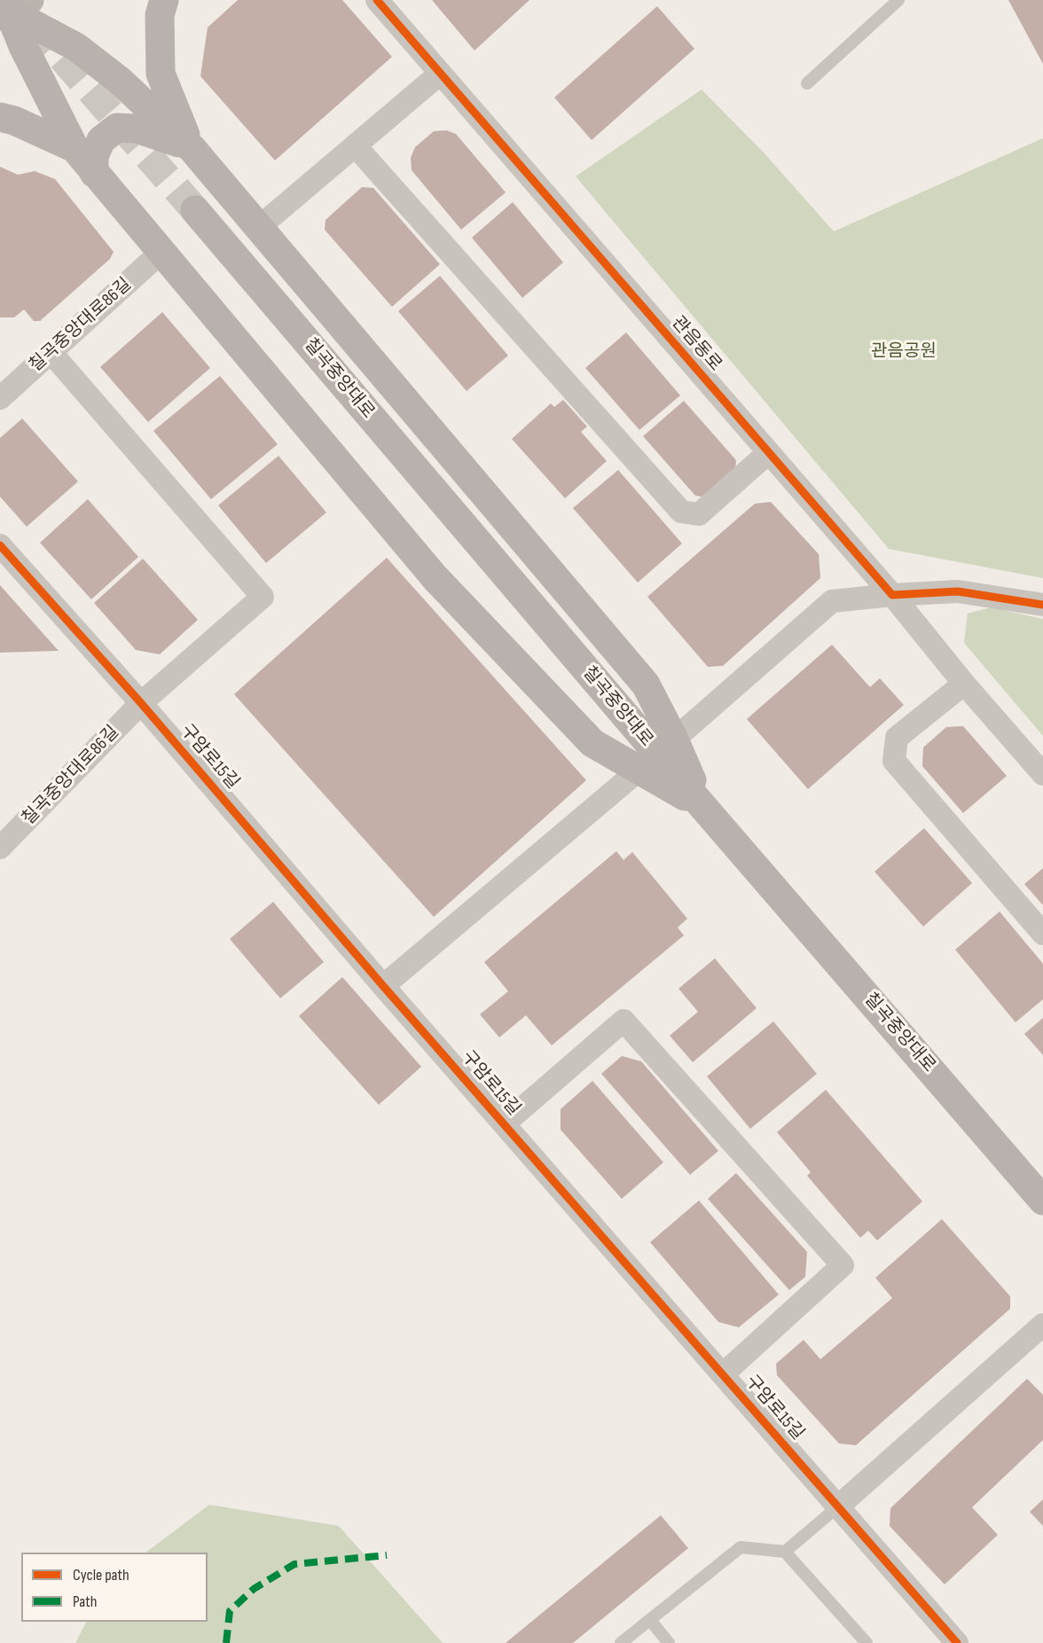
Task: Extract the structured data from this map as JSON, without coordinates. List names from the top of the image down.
{
  "streets": {
    "main road": ["칠곡중앙대로"],
    "street": ["칠곡중앙대로86길", "관음동로", "구암로15길"]
  },
  "crossings": [
    ["칠곡중앙대로86길", "구암로15길"]
  ],
  "parks": ["관음공원"],
  "legend": ["Cycle path", "Path"]
}
